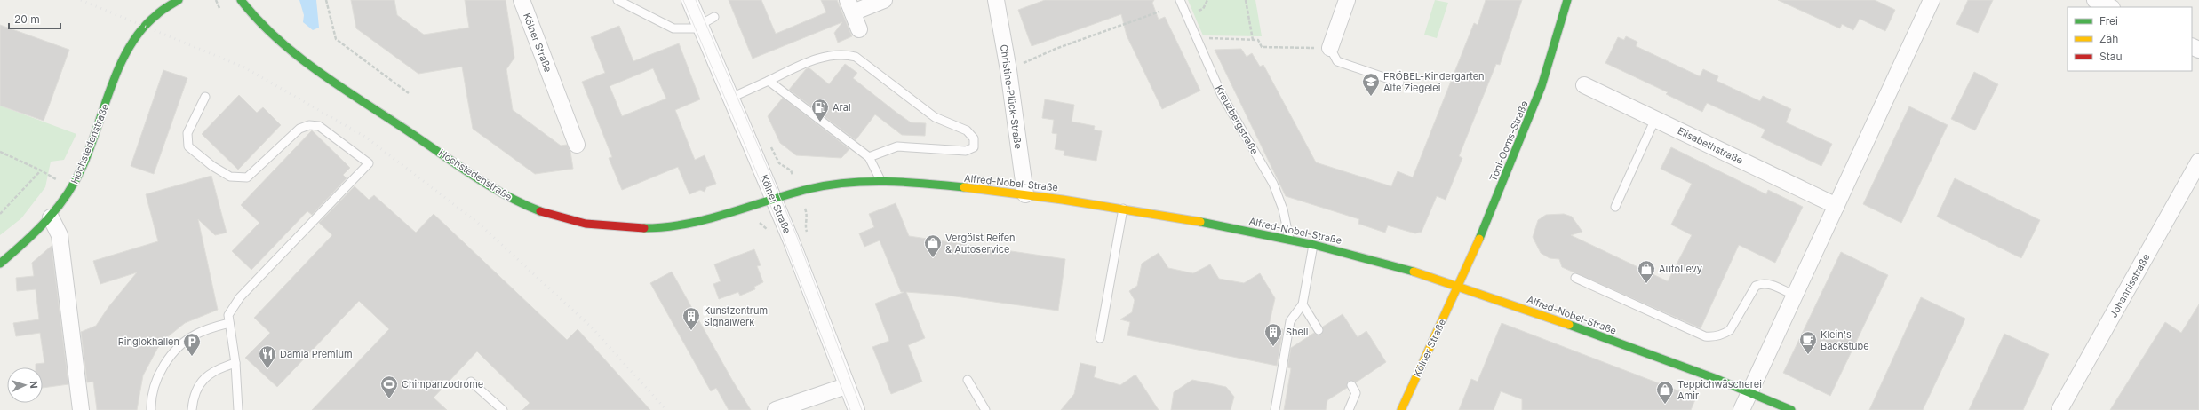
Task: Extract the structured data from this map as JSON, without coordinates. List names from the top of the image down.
{
  "streets": {
    "street": [
      "Kölner Straße",
      "Christine-Plück-Straße",
      "Toni-Ooms-Straße",
      "Hochstedenstraße",
      "Elisabethstraße",
      "Alfred-Nobel-Straße",
      "Johannisstraße"
    ],
    "lane": ["Kreuzbergstraße"]
  },
  "crossings": [
    ["Kölner Straße", "Toni-Ooms-Straße"],
    ["Kölner Straße", "Hochstedenstraße"],
    ["Kölner Straße", "Alfred-Nobel-Straße"],
    ["Christine-Plück-Straße", "Alfred-Nobel-Straße"],
    ["Kreuzbergstraße", "Alfred-Nobel-Straße"],
    ["Toni-Ooms-Straße", "Alfred-Nobel-Straße"],
    ["Hochstedenstraße", "Alfred-Nobel-Straße"]
  ],
  "places": {
    "school or university": ["FRÖBEL-Kindergarten Alte Ziegelei"],
    "fuel station": ["Aral"],
    "shop": ["Vergölst Reifen & Autoservice", "AutoLevy", "Teppichwäscherei Amir"],
    "building": ["Kunstzentrum Signalwerk", "Shell"],
    "cafe": ["Klein's Backstube"],
    "parking": ["Ringlokhallen"],
    "restaurant": ["Damla Premium"],
    "sports": ["Chimpanzodrome"]
  },
  "legend": ["Frei", "Zäh", "Stau"],
  "scale_bar": "20 m",
  "north": "right"
}
